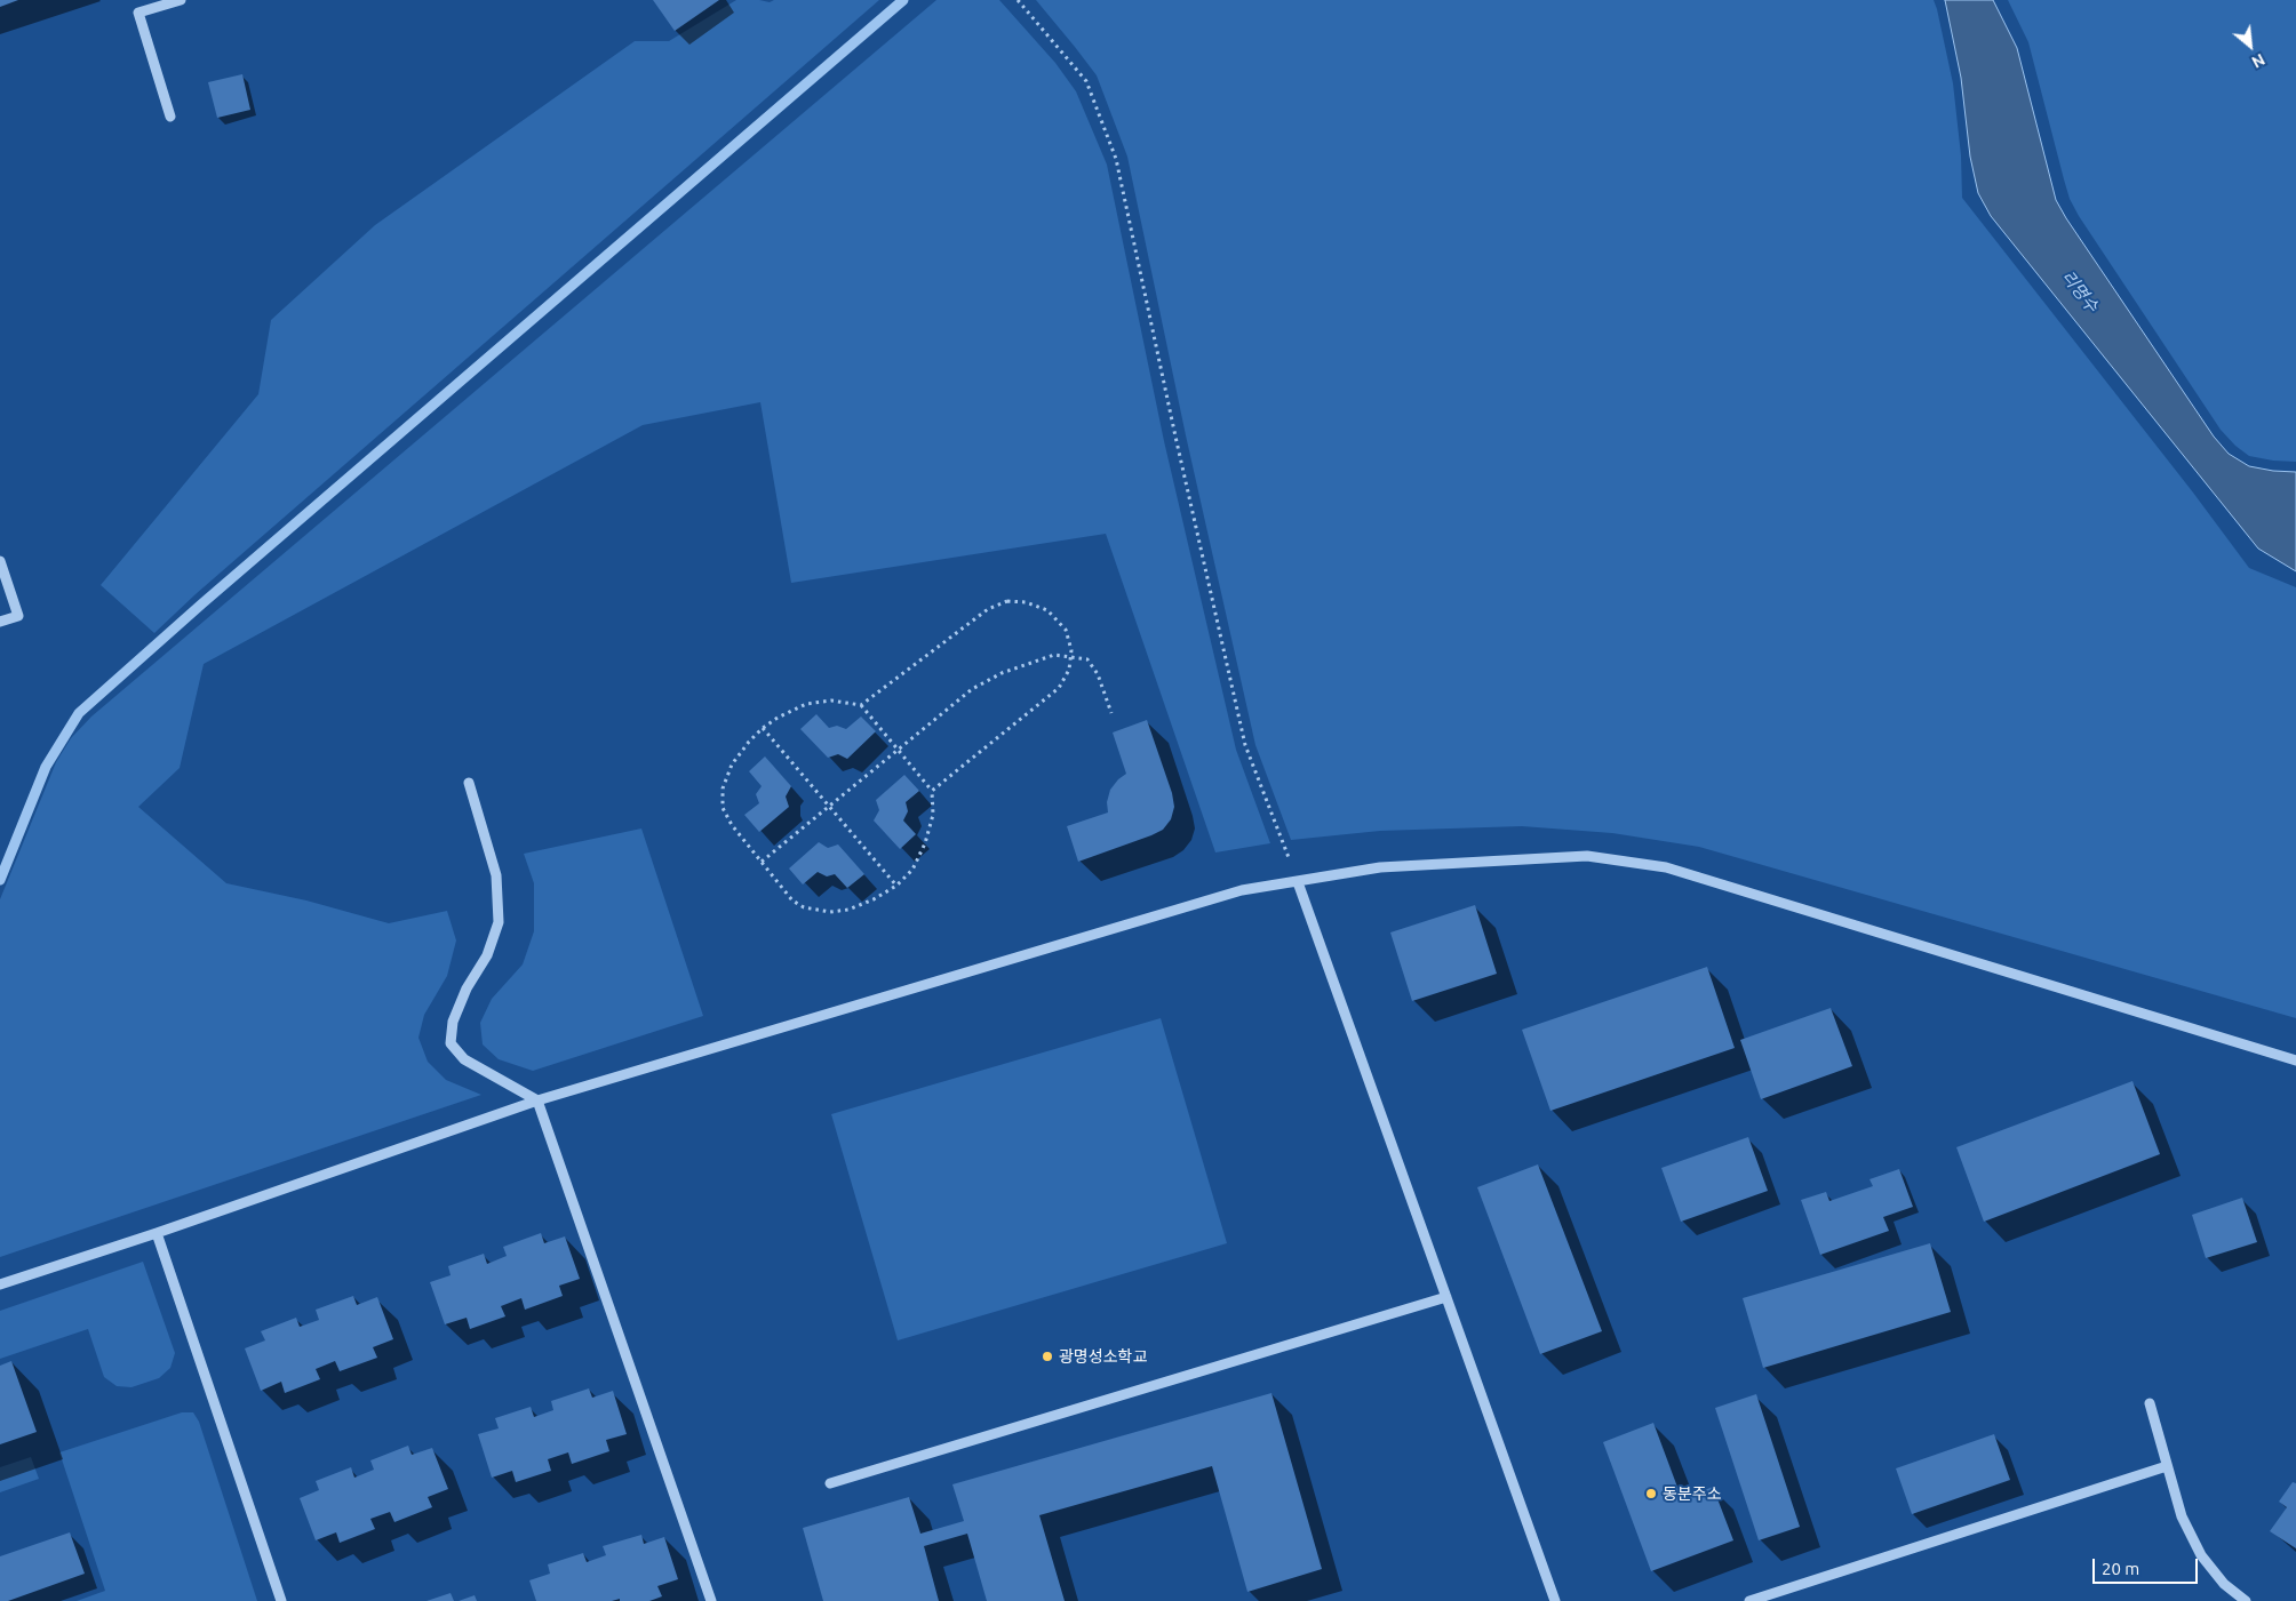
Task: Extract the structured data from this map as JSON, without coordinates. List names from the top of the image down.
{
  "water": ["리명수"],
  "places": ["광명성소학교", "동분주소"],
  "scale_bar": "20 m",
  "north": "bottom right"
}
